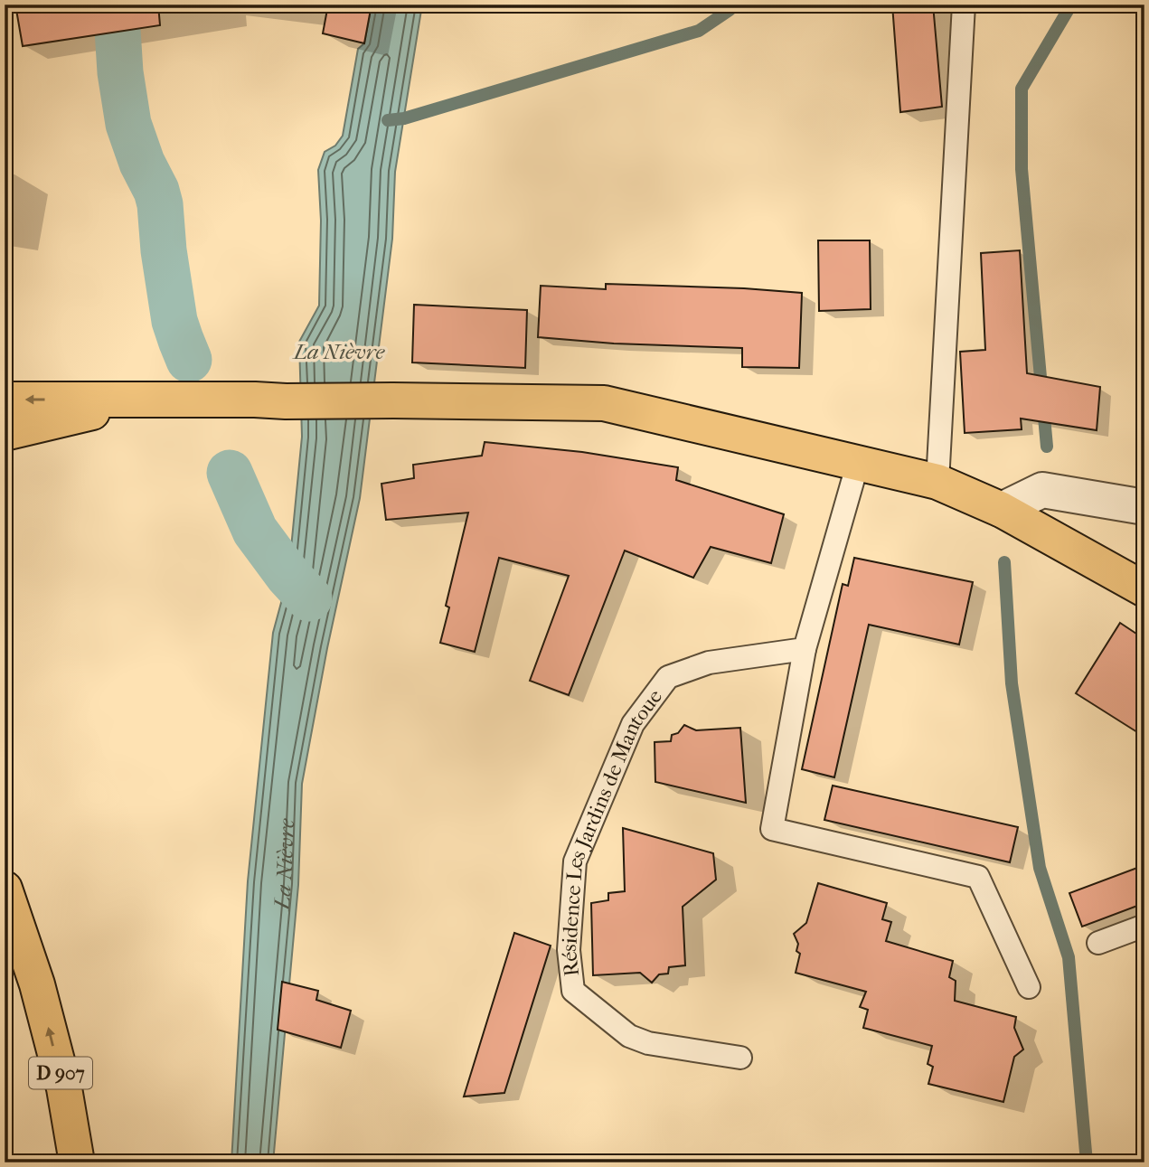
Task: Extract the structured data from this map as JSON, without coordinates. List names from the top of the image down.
{
  "streets": {
    "main road": ["D 907"],
    "lane": ["Résidence Les Jardins de Mantoue"]
  },
  "water": ["La Nièvre"]
}
